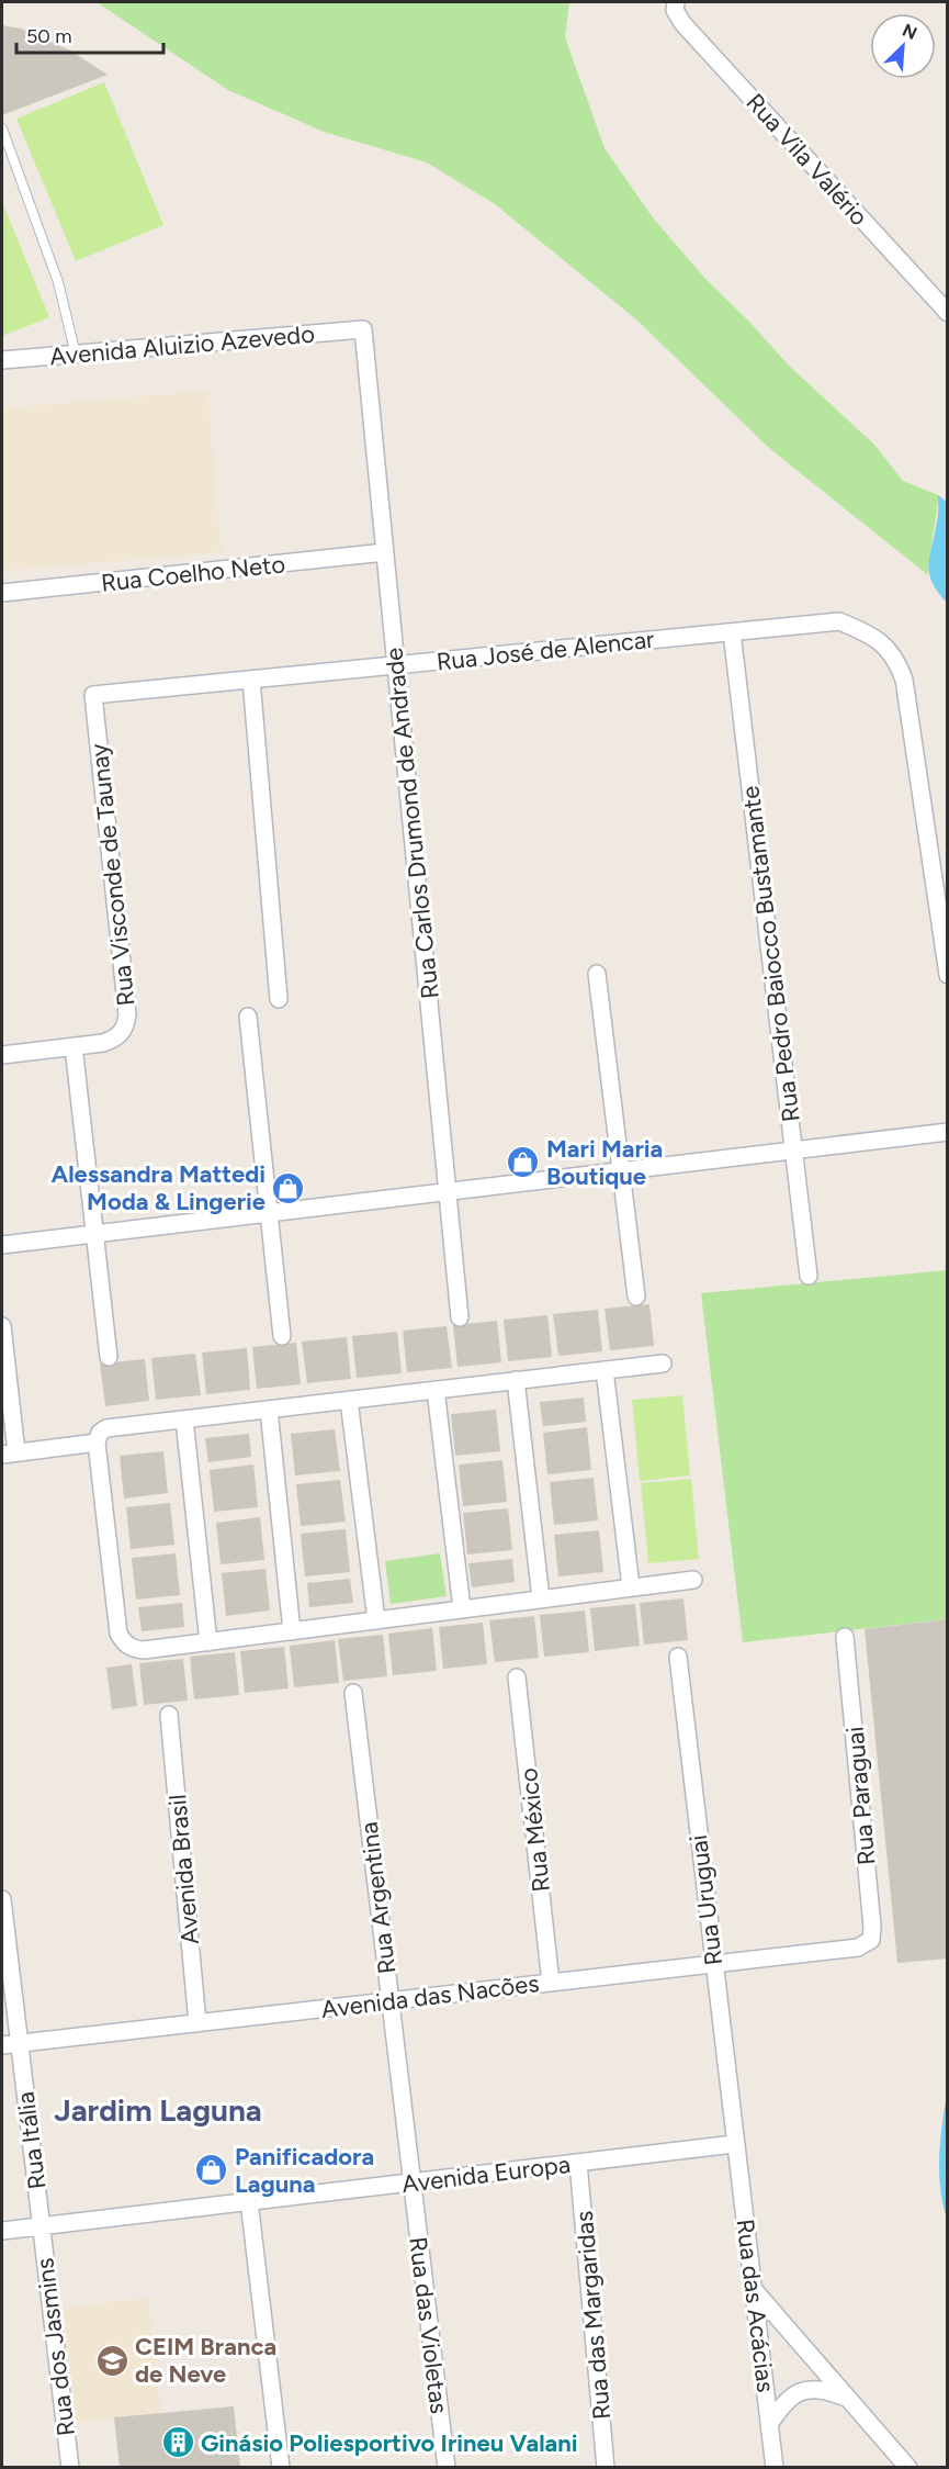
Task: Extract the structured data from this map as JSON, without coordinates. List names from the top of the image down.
{
  "streets": {
    "street": [
      "Rua Vila Valério",
      "Avenida Aluizio Azevedo",
      "Rua Coelho Neto",
      "Rua José de Alencar",
      "Rua Carlos Drumond de Andrade",
      "Rua Visconde de Taunay",
      "Rua Pedro Baiocco Bustamante",
      "Rua Paraguai",
      "Rua México",
      "Avenida Brasil",
      "Rua Argentina",
      "Rua Uruguai",
      "Avenida das Nacões",
      "Rua Itália",
      "Avenida Europa",
      "Rua das Acácias",
      "Rua das Margaridas",
      "Rua das Violetas",
      "Rua dos Jasmins"
    ]
  },
  "crossings": [
    ["Avenida Aluizio Azevedo", "Rua Carlos Drumond de Andrade"],
    ["Rua Coelho Neto", "Rua Carlos Drumond de Andrade"],
    ["Rua José de Alencar", "Rua Carlos Drumond de Andrade"],
    ["Rua José de Alencar", "Rua Visconde de Taunay"],
    ["Rua José de Alencar", "Rua Pedro Baiocco Bustamante"],
    ["Rua Paraguai", "Avenida das Nacões"],
    ["Rua México", "Avenida das Nacões"],
    ["Avenida Brasil", "Avenida das Nacões"],
    ["Rua Argentina", "Avenida das Nacões"],
    ["Rua Argentina", "Avenida Europa"],
    ["Rua Argentina", "Rua das Violetas"],
    ["Rua Uruguai", "Avenida das Nacões"],
    ["Rua Uruguai", "Avenida Europa"],
    ["Rua Uruguai", "Rua das Acácias"],
    ["Avenida das Nacões", "Rua Itália"],
    ["Rua Itália", "Avenida Europa"],
    ["Rua Itália", "Rua dos Jasmins"],
    ["Avenida Europa", "Rua das Acácias"],
    ["Avenida Europa", "Rua das Margaridas"],
    ["Avenida Europa", "Rua das Violetas"],
    ["Avenida Europa", "Rua dos Jasmins"]
  ],
  "districts": ["Jardim Laguna"],
  "places": {
    "shop": ["Mari Maria Boutique", "Alessandra Mattedi Moda & Lingerie", "Panificadora Laguna"],
    "school or university": ["CEIM Branca de Neve"],
    "building": ["Ginásio Poliesportivo Irineu Valani"]
  },
  "scale_bar": "50 m",
  "north": "top right"
}
